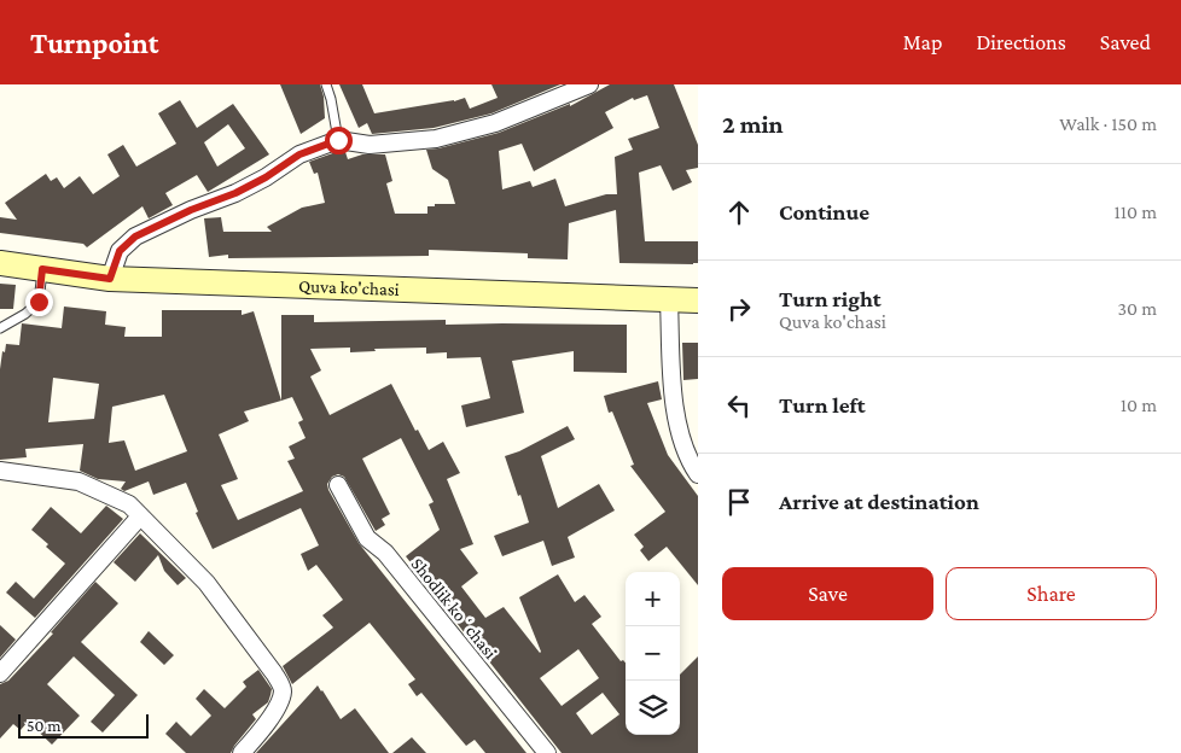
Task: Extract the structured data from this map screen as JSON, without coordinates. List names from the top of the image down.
{
  "streets": {
    "main road": ["Quva ko'chasi"],
    "street": ["Shodlik koʻchasi"]
  },
  "scale_bar": "50 m",
  "page": {
    "header": "Turnpoint",
    "nav": ["Map", "Directions", "Saved"],
    "heading": ["2 min", "Walk · 150 m"],
    "list": [
      ["Continue", "110 m"],
      ["Turn right", "Quva ko'chasi", "30 m"],
      ["Turn left", "10 m"],
      "Arrive at destination"
    ],
    "buttons": ["Save", "Share"],
    "map_buttons": ["+", "−"],
    "scale": "50 m"
  }
}
